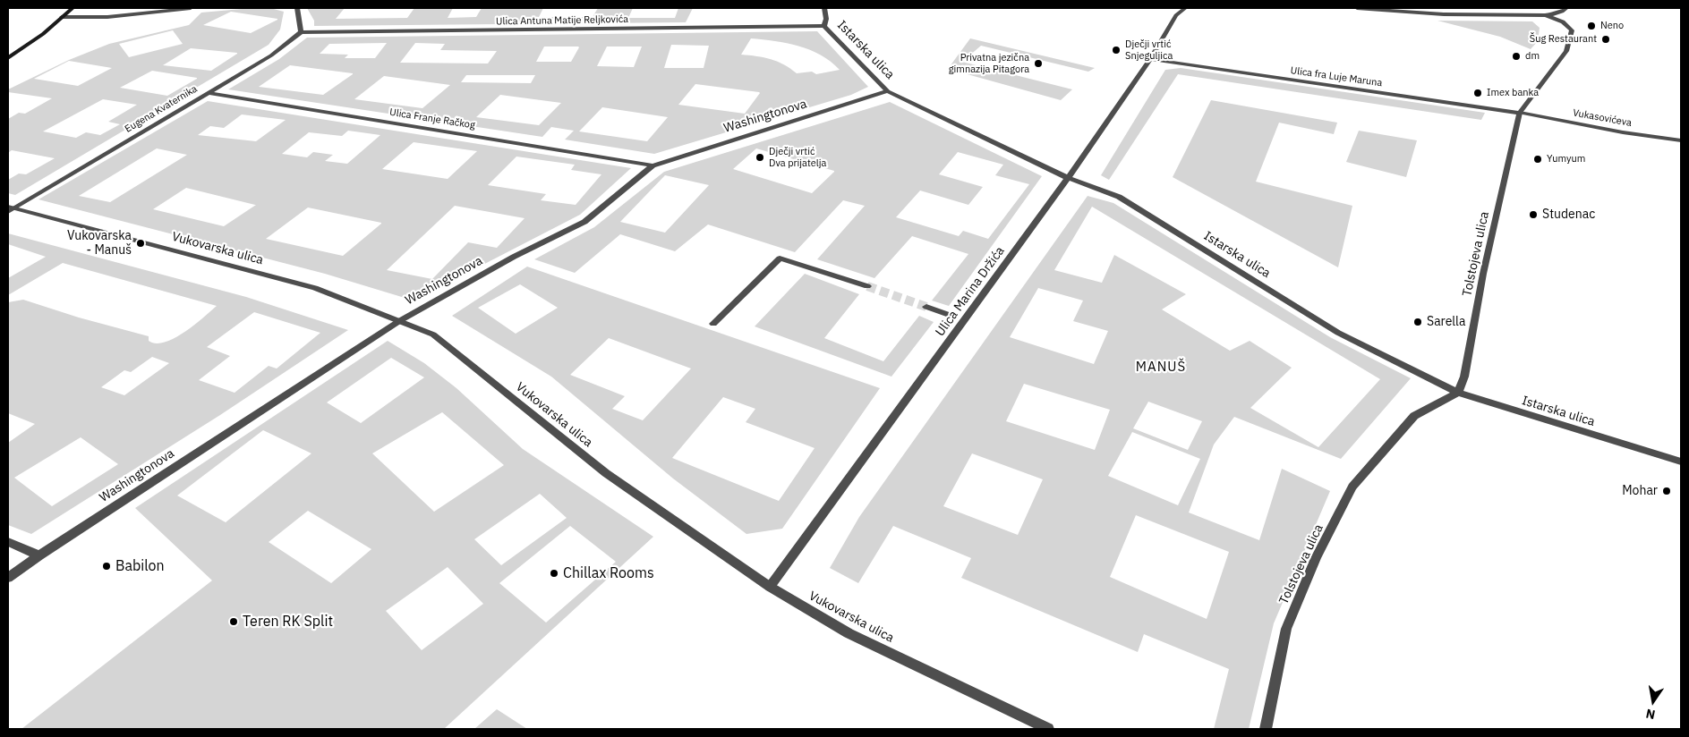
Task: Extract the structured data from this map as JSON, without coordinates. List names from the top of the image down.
{
  "streets": {
    "street": [
      "Ulica Antuna Matije Reljkovića",
      "Istarska ulica",
      "Ulica fra Luje Maruna",
      "Eugena Kvaternika",
      "Washingtonova",
      "Vukasovićeva",
      "Ulica Franje Račkog",
      "Vukovarska ulica",
      "Tolstojeva ulica",
      "Ulica Marina Držića"
    ]
  },
  "crossings": [
    ["Ulica Antuna Matije Reljkovića", "Istarska ulica"],
    ["Ulica Antuna Matije Reljkovića", "Eugena Kvaternika"],
    ["Istarska ulica", "Washingtonova"],
    ["Istarska ulica", "Tolstojeva ulica"],
    ["Istarska ulica", "Ulica Marina Držića"],
    ["Ulica fra Luje Maruna", "Vukasovićeva"],
    ["Ulica fra Luje Maruna", "Tolstojeva ulica"],
    ["Ulica fra Luje Maruna", "Ulica Marina Držića"],
    ["Eugena Kvaternika", "Ulica Franje Račkog"],
    ["Eugena Kvaternika", "Vukovarska ulica"],
    ["Washingtonova", "Ulica Franje Račkog"],
    ["Washingtonova", "Vukovarska ulica"],
    ["Vukasovićeva", "Tolstojeva ulica"],
    ["Vukovarska ulica", "Ulica Marina Držića"]
  ],
  "districts": ["MANUŠ"],
  "places": [
    "Neno",
    "Šug Restaurant",
    "Dječji vrtić Snjeguljica",
    "dm",
    "Privatna jezična gimnazija Pitagora",
    "Imex banka",
    "Dječji vrtić Dva prijatelja",
    "Yumyum",
    "Studenac",
    "Vukovarska - Manuš",
    "Sarella",
    "Mohar",
    "Babilon",
    "Chillax Rooms",
    "Teren RK Split"
  ],
  "north": "bottom"
}
